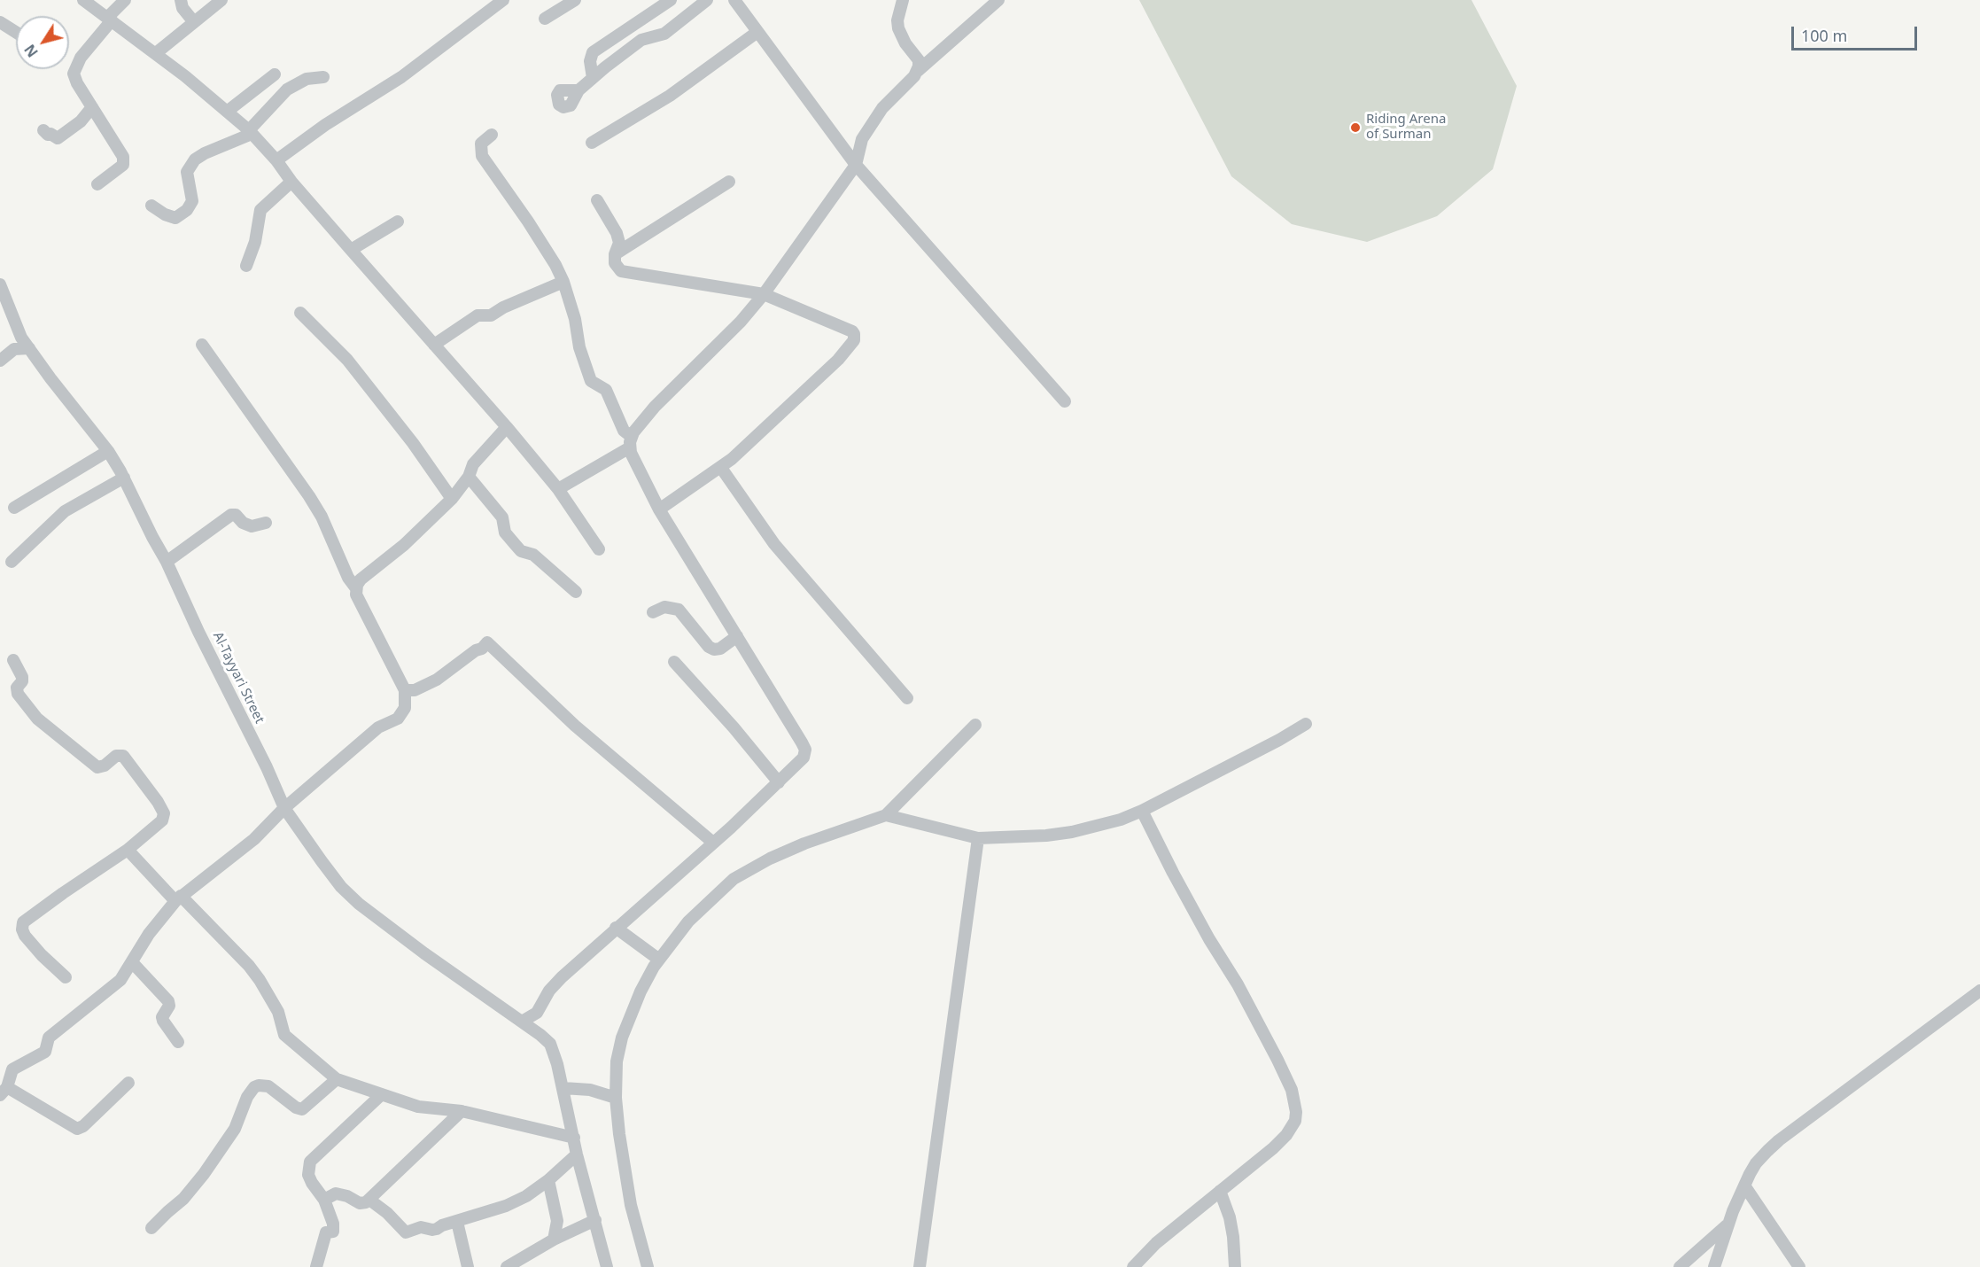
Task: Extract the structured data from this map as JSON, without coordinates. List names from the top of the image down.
{
  "streets": {
    "street": ["Al-Tayyari Street"]
  },
  "places": ["Riding Arena of Surman"],
  "scale_bar": "100 m",
  "north": "bottom left"
}
